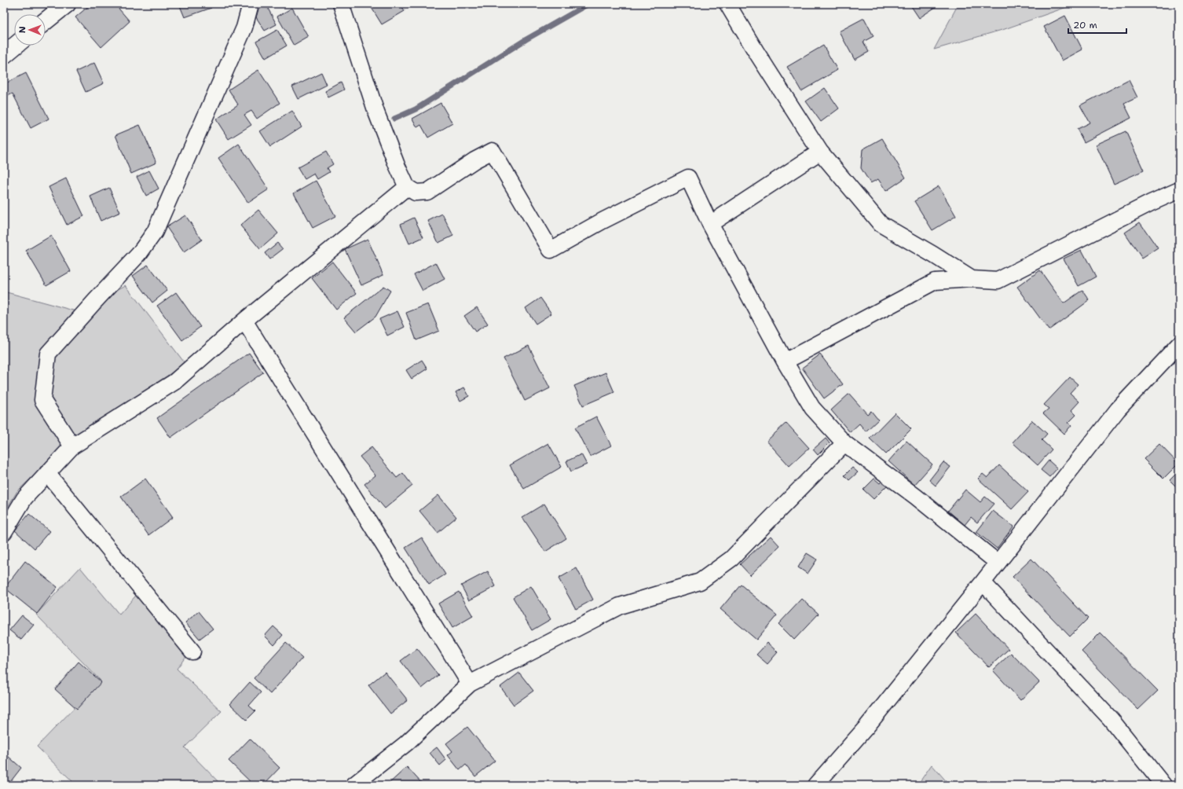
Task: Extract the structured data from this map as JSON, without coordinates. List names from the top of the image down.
{
  "scale_bar": "20 m",
  "north": "left"
}
